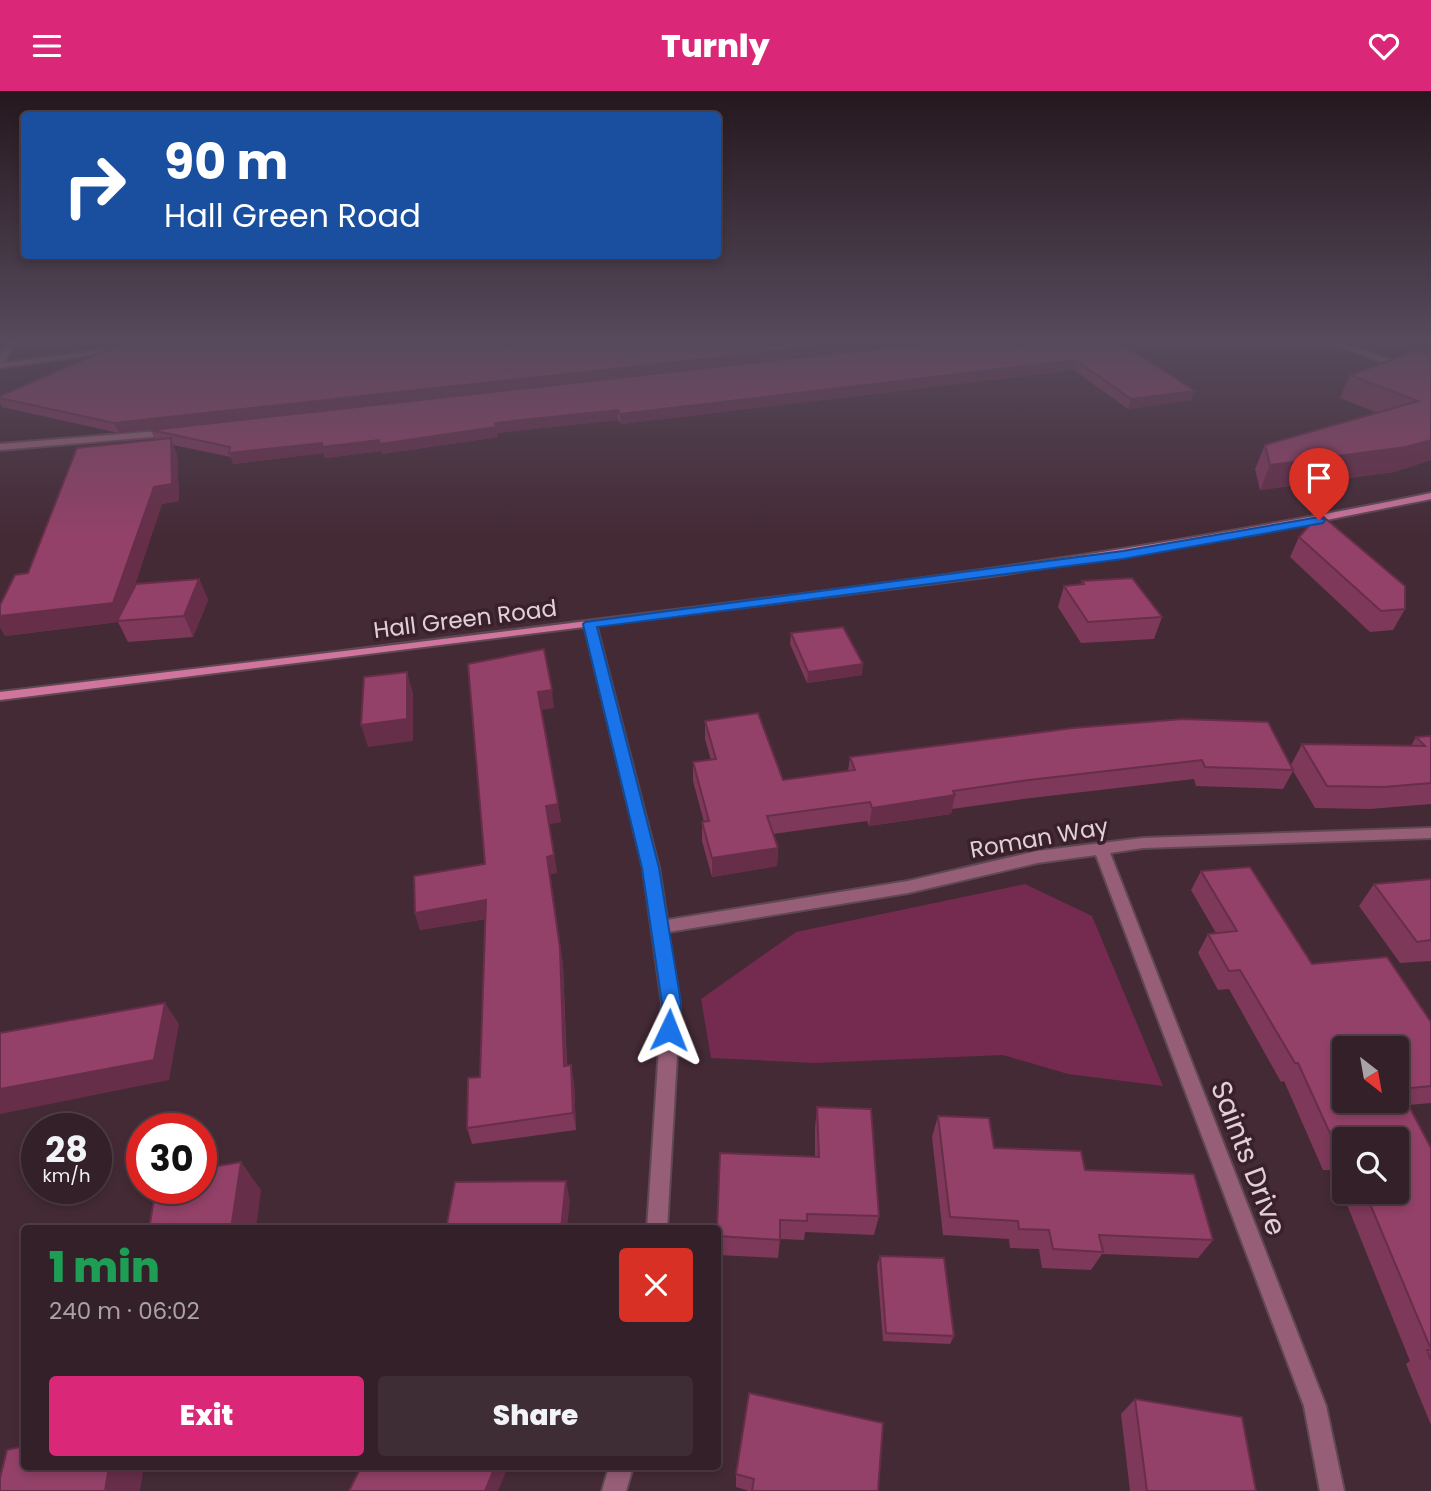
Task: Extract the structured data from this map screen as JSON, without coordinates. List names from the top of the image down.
{
  "streets": {
    "street": ["Hall Green Road", "Roman Way", "Saints Drive"]
  },
  "crossings": [
    ["Roman Way", "Saints Drive"]
  ],
  "north": "bottom right",
  "page": {
    "header": "Turnly",
    "turn": ["90 m", "Hall Green Road"],
    "speed": "28 km/h",
    "limit": "30",
    "heading": ["1 min", "240 m · 06:02"],
    "buttons": ["Exit", "Share"]
  }
}
